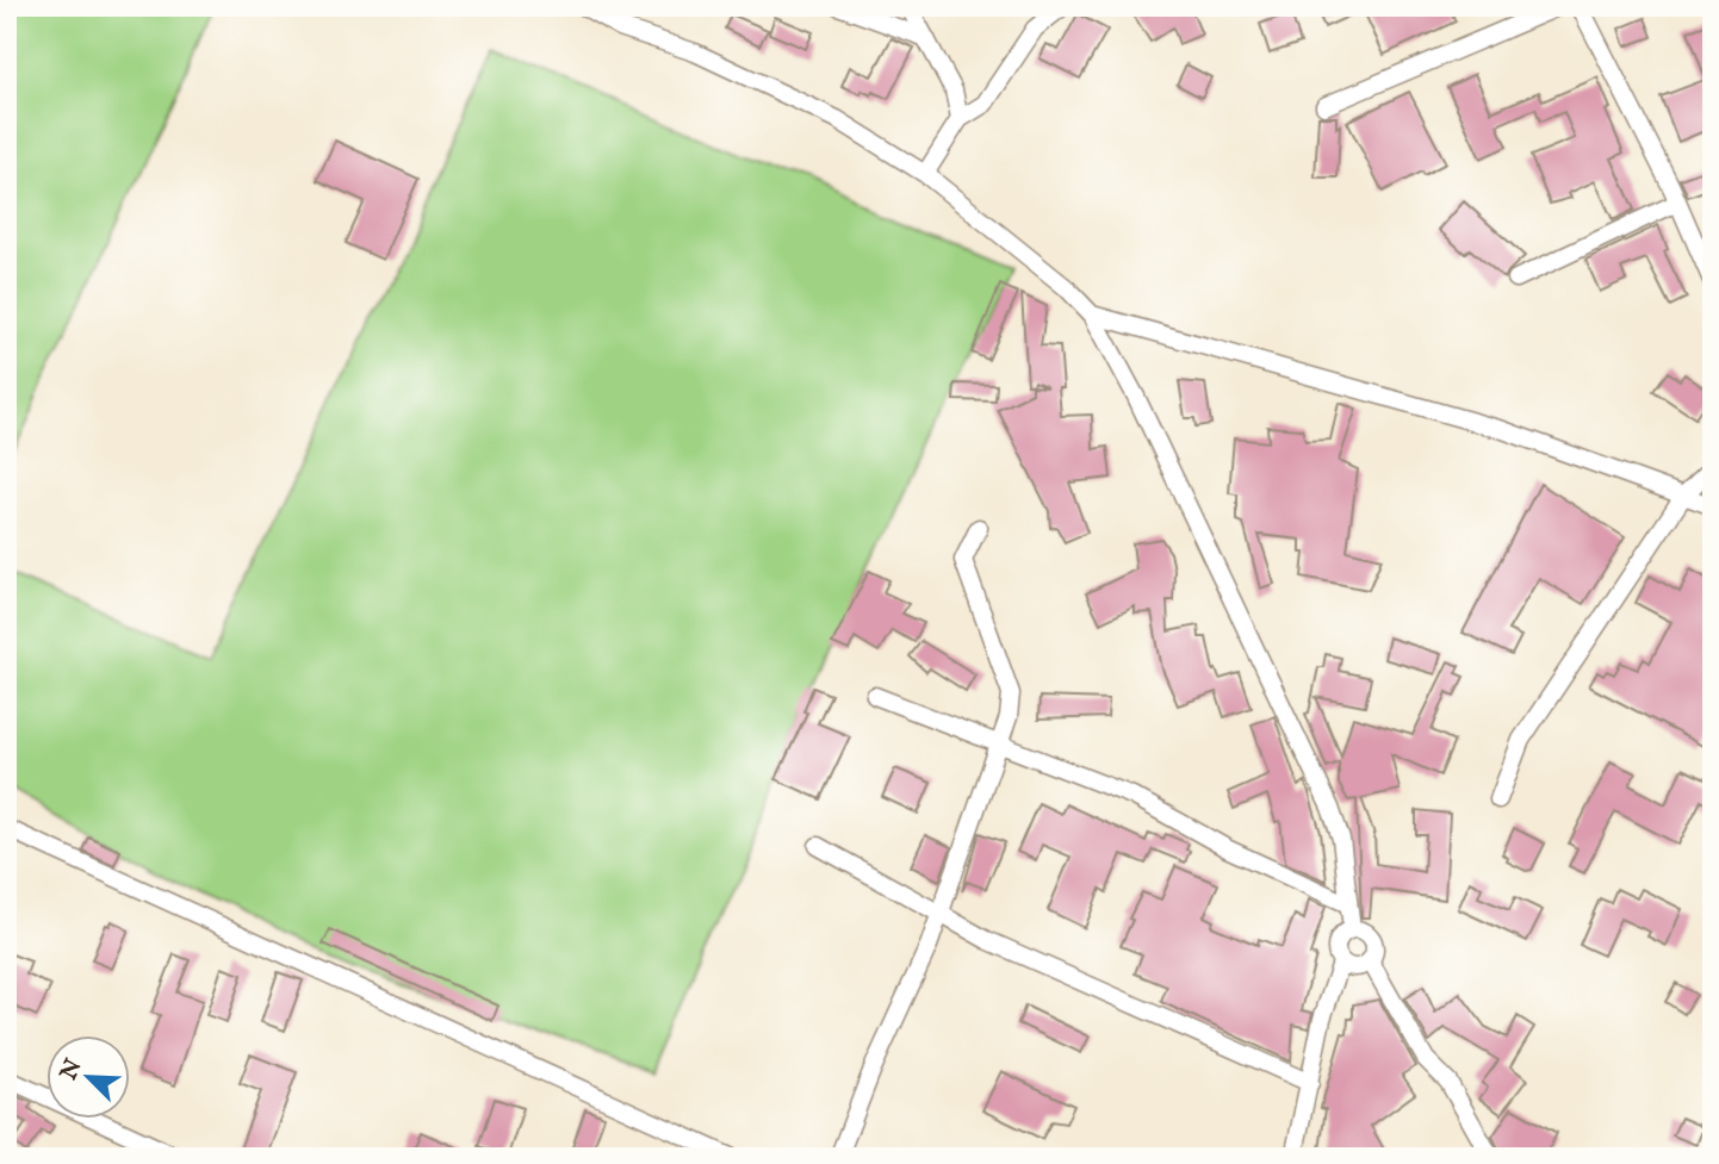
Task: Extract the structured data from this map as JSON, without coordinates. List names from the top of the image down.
{
  "north": "top left"
}
